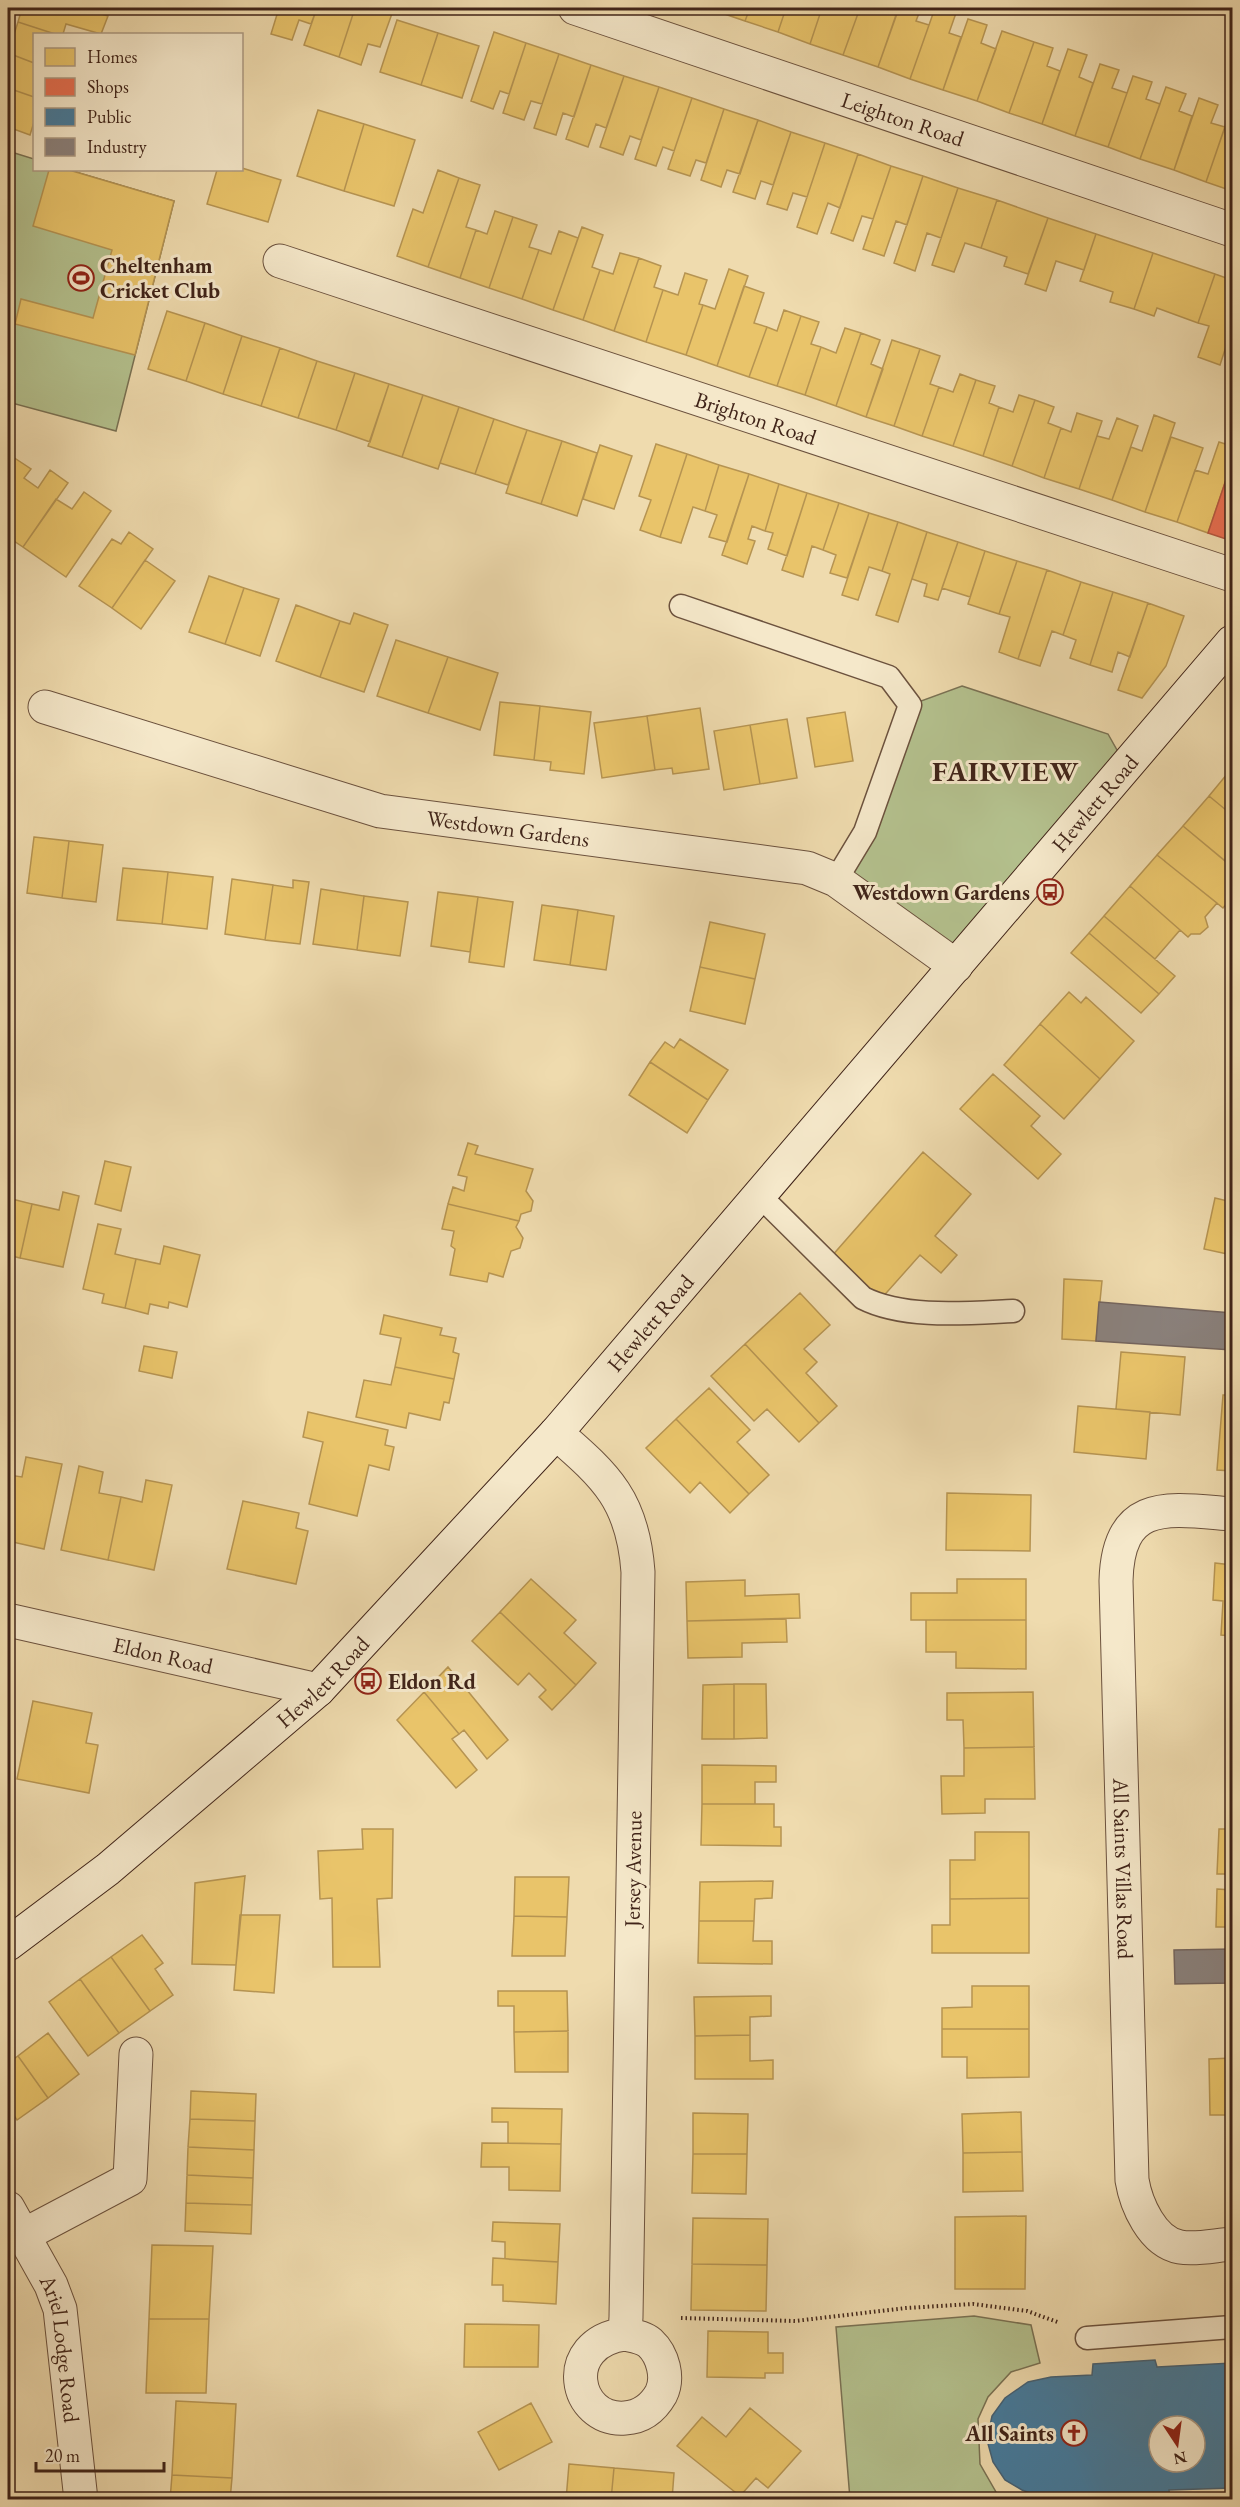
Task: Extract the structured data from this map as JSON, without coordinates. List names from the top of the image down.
{
  "streets": {
    "street": [
      "Leighton Road",
      "Brighton Road",
      "Hewlett Road",
      "Westdown Gardens",
      "Eldon Road",
      "All Saints Villas Road",
      "Jersey Avenue",
      "Ariel Lodge Road"
    ]
  },
  "crossings": [
    ["Hewlett Road", "Westdown Gardens"],
    ["Hewlett Road", "Eldon Road"],
    ["Hewlett Road", "Jersey Avenue"]
  ],
  "districts": ["FAIRVIEW"],
  "places": {
    "sports": ["Cheltenham Cricket Club"],
    "bus stop": ["Westdown Gardens", "Eldon Rd"],
    "church": ["All Saints"]
  },
  "legend": [
    "Homes",
    "Shops",
    "Public",
    "Industry"
  ],
  "scale_bar": "20 m",
  "north": "bottom"
}
